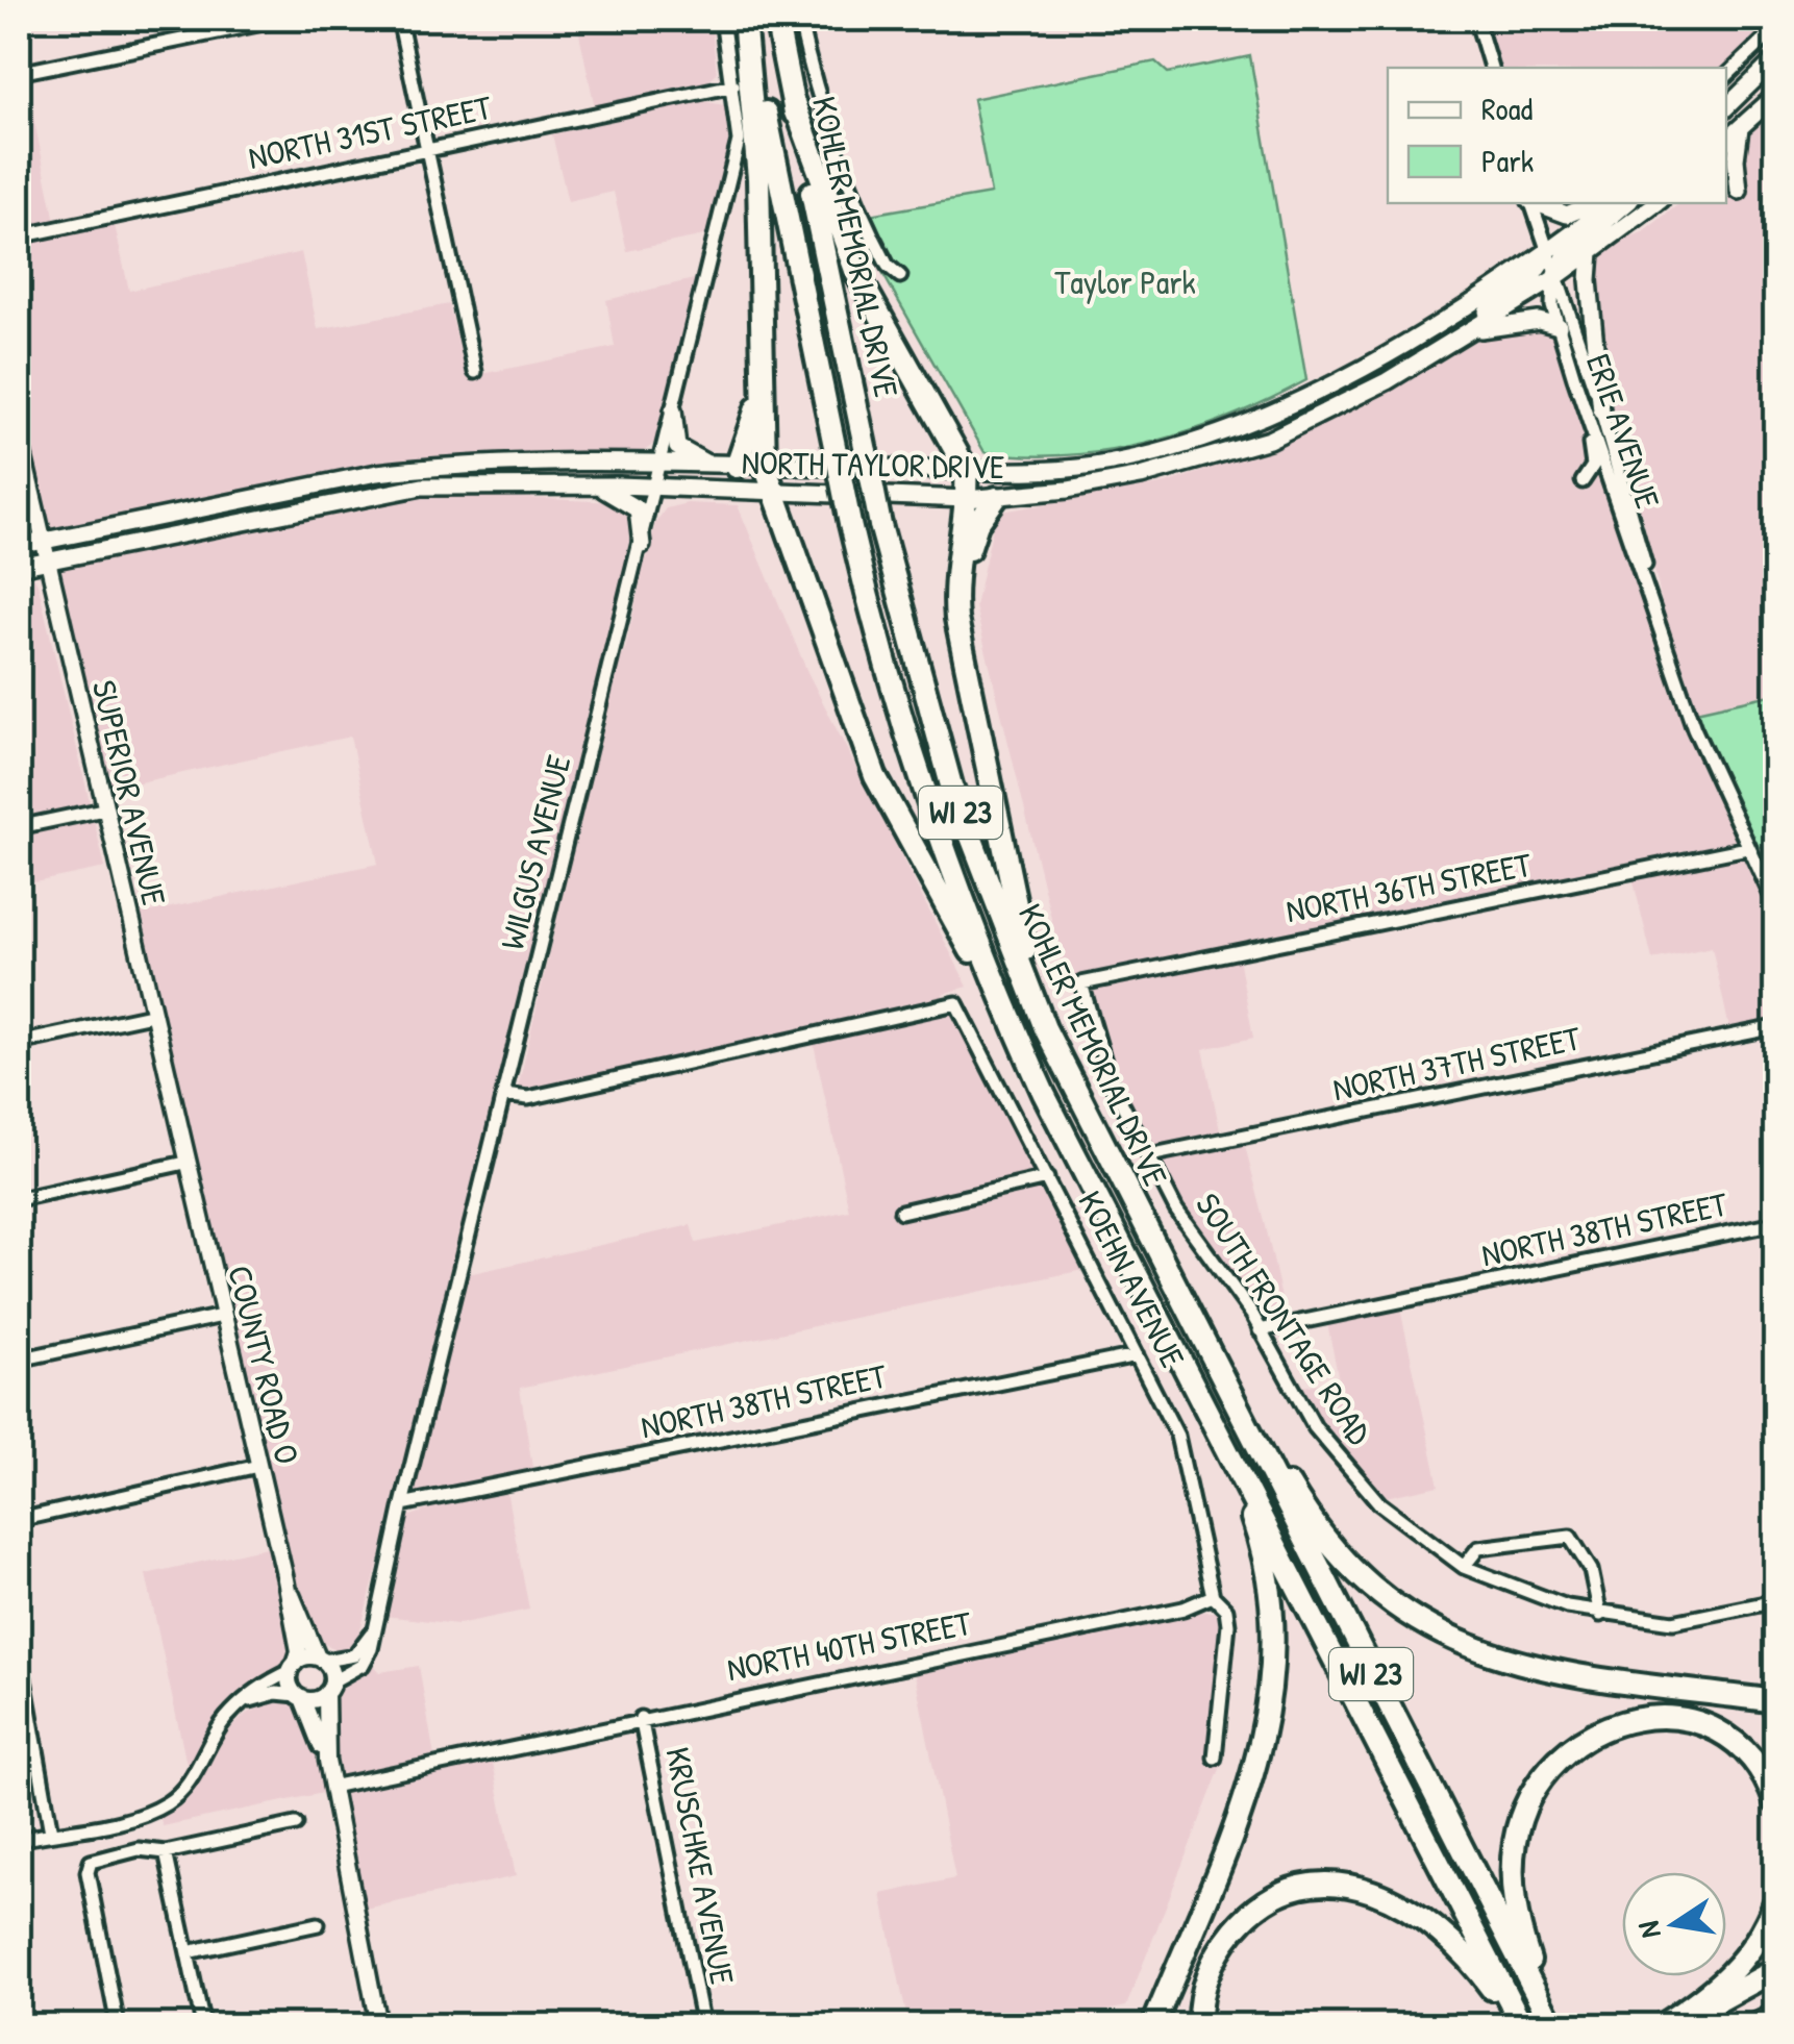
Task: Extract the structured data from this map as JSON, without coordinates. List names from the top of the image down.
{
  "streets": {
    "highway": ["KOHLER MEMORIAL DRIVE", "WI 23"],
    "main road": ["NORTH TAYLOR DRIVE"],
    "street": [
      "NORTH 31ST STREET",
      "ERIE AVENUE",
      "SUPERIOR AVENUE",
      "WILGUS AVENUE",
      "NORTH 36TH STREET",
      "NORTH 37TH STREET",
      "NORTH 38TH STREET",
      "KOEHN AVENUE",
      "SOUTH FRONTAGE ROAD",
      "COUNTY ROAD O",
      "NORTH 40TH STREET",
      "KRUSCHKE AVENUE"
    ]
  },
  "crossings": [
    ["NORTH 31ST STREET", "WILGUS AVENUE"],
    ["ERIE AVENUE", "NORTH TAYLOR DRIVE"],
    ["ERIE AVENUE", "NORTH 36TH STREET"],
    ["NORTH TAYLOR DRIVE", "SUPERIOR AVENUE"],
    ["NORTH TAYLOR DRIVE", "WILGUS AVENUE"],
    ["SUPERIOR AVENUE", "COUNTY ROAD O"],
    ["WILGUS AVENUE", "NORTH 38TH STREET"],
    ["WILGUS AVENUE", "KOEHN AVENUE"],
    ["WILGUS AVENUE", "COUNTY ROAD O"],
    ["NORTH 36TH STREET", "SOUTH FRONTAGE ROAD"],
    ["NORTH 37TH STREET", "SOUTH FRONTAGE ROAD"],
    ["NORTH 38TH STREET", "KOEHN AVENUE"],
    ["NORTH 38TH STREET", "SOUTH FRONTAGE ROAD"],
    ["KOEHN AVENUE", "NORTH 40TH STREET"],
    ["NORTH 40TH STREET", "KRUSCHKE AVENUE"]
  ],
  "parks": ["Taylor Park"],
  "legend": ["Road", "Park"],
  "north": "left"
}
